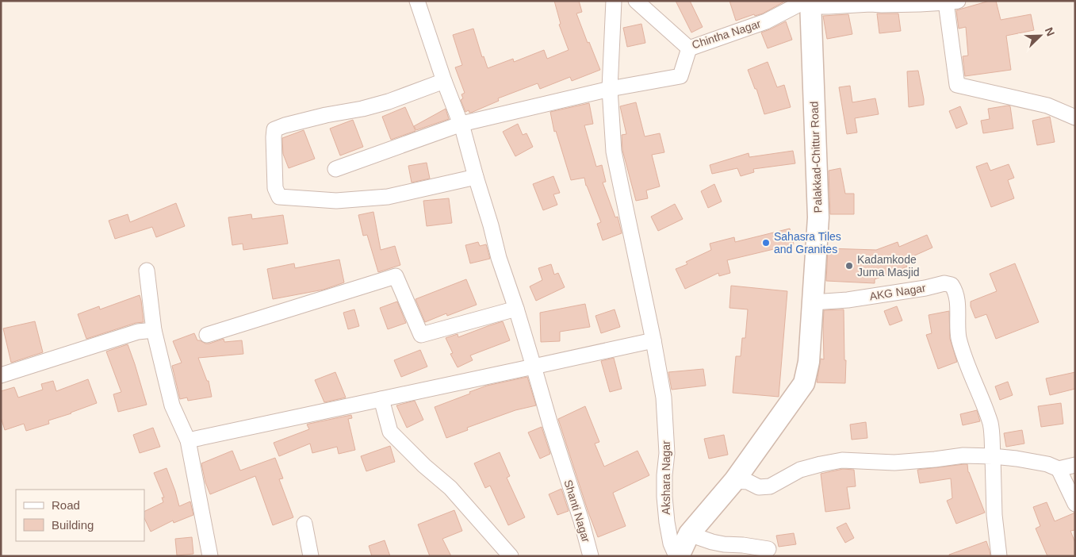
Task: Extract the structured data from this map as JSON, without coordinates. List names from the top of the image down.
{
  "streets": {
    "main road": ["Palakkad-Chittur Road"],
    "street": [
      "Chintha Nagar",
      "AKG Nagar",
      "Akshara Nagar",
      "Shanti Nagar"
    ]
  },
  "crossings": [
    ["Chintha Nagar", "Palakkad-Chittur Road"],
    ["Palakkad-Chittur Road", "AKG Nagar"],
    ["Palakkad-Chittur Road", "Akshara Nagar"]
  ],
  "places": ["Sahasra Tiles and Granites", "Kadamkode Juma Masjid"],
  "legend": ["Road", "Building"],
  "north": "top right"
}
